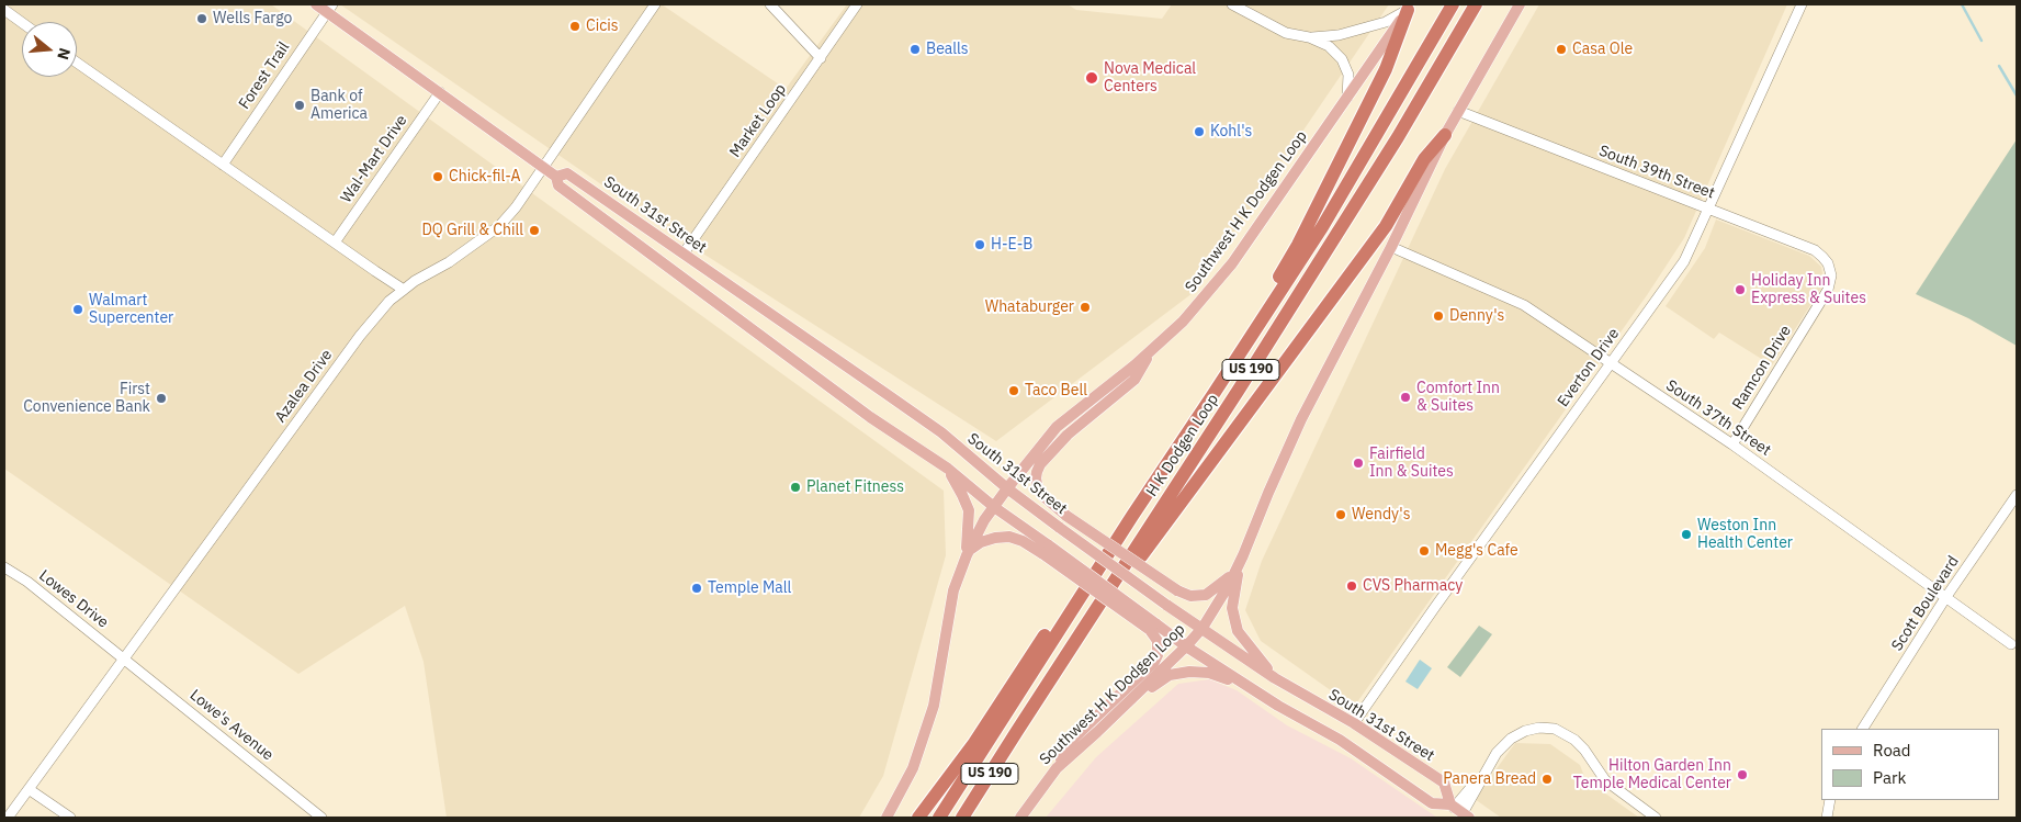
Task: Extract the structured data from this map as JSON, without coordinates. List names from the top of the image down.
{
  "streets": {
    "highway": ["US 190", "H K Dodgen Loop"],
    "main road": ["Southwest H K Dodgen Loop", "South 31st Street"],
    "street": [
      "Forest Trail",
      "Market Loop",
      "Wal-Mart Drive",
      "South 39th Street",
      "Everton Drive",
      "Ramcon Drive",
      "Azalea Drive",
      "South 37th Street",
      "Lowes Drive",
      "Scott Boulevard",
      "Lowe's Avenue"
    ]
  },
  "crossings": [
    ["Forest Trail", "South 31st Street"],
    ["Market Loop", "South 31st Street"],
    ["Wal-Mart Drive", "South 31st Street"],
    ["South 39th Street", "Southwest H K Dodgen Loop"],
    ["South 39th Street", "Everton Drive"],
    ["South 39th Street", "Ramcon Drive"],
    ["Southwest H K Dodgen Loop", "South 31st Street"],
    ["Southwest H K Dodgen Loop", "South 37th Street"],
    ["South 31st Street", "Everton Drive"],
    ["South 31st Street", "Azalea Drive"],
    ["Everton Drive", "South 37th Street"],
    ["Ramcon Drive", "South 37th Street"],
    ["Azalea Drive", "Lowes Drive"],
    ["Azalea Drive", "Lowe's Avenue"],
    ["South 37th Street", "Scott Boulevard"],
    ["Lowes Drive", "Lowe's Avenue"]
  ],
  "places": [
    "Wells Fargo",
    "Cicis",
    "Bealls",
    "Casa Ole",
    "Nova Medical Centers",
    "Bank of America",
    "Kohl's",
    "Chick-fil-A",
    "DQ Grill & Chill",
    "H-E-B",
    "Holiday Inn Express & Suites",
    "Whataburger",
    "Walmart Supercenter",
    "Denny's",
    "Taco Bell",
    "Comfort Inn & Suites",
    "First Convenience Bank",
    "Fairfield Inn & Suites",
    "Planet Fitness",
    "Wendy's",
    "Weston Inn Health Center",
    "Megg's Cafe",
    "CVS Pharmacy",
    "Temple Mall",
    "Hilton Garden Inn Temple Medical Center",
    "Panera Bread"
  ],
  "legend": ["Road", "Park"],
  "north": "right"
}
